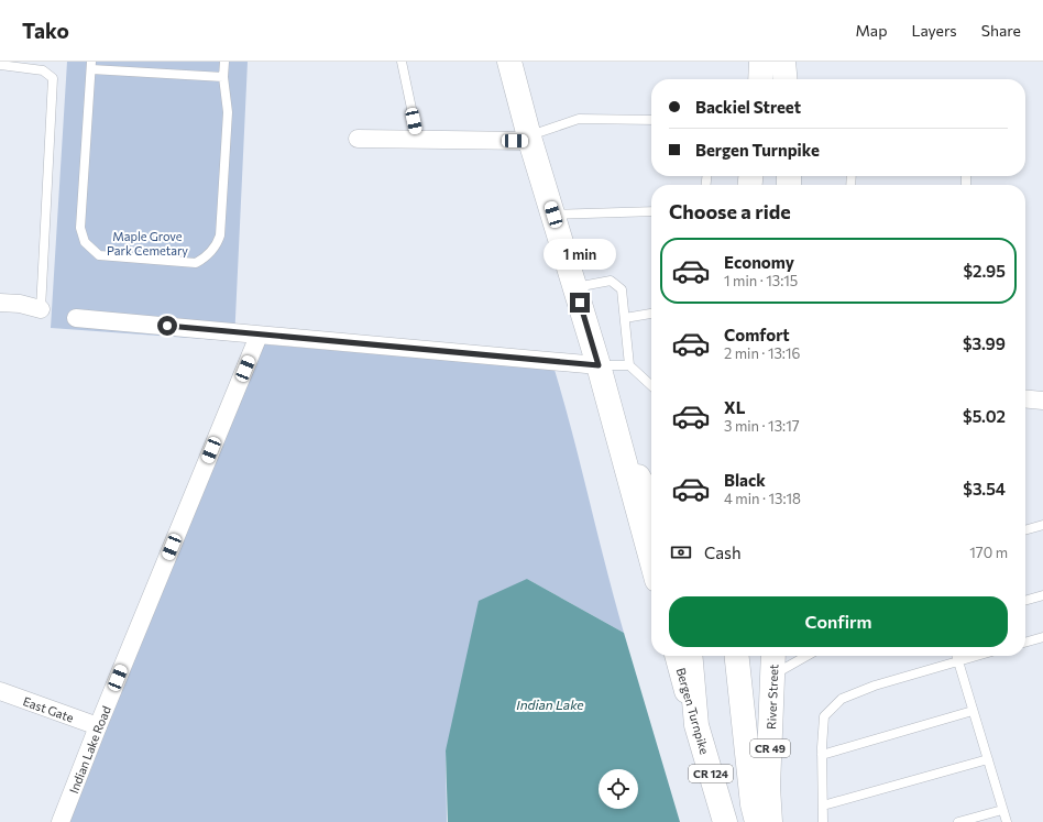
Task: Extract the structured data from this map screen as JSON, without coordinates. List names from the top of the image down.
{
  "streets": {
    "main road": [
      "River Street",
      "Bergen Turnpike",
      "CR 49",
      "CR 124"
    ],
    "street": ["East Gate", "Indian Lake Road"]
  },
  "crossings": [
    ["East Gate", "Indian Lake Road"]
  ],
  "water": ["Indian Lake"],
  "parks": ["Maple Grove Park Cemetary"],
  "page": {
    "header": "Tako",
    "nav": ["Map", "Layers", "Share"],
    "banner": ["Backiel Street", "Bergen Turnpike"],
    "heading": "Choose a ride",
    "list": [
      {
        "name": "Economy",
        "note": "1 min · 13:15",
        "value": "$2.95"
      },
      {
        "name": "Comfort",
        "note": "2 min · 13:16",
        "value": "$3.99"
      },
      {
        "name": "XL",
        "note": "3 min · 13:17",
        "value": "$5.02"
      },
      {
        "name": "Black",
        "note": "4 min · 13:18",
        "value": "$3.54"
      }
    ],
    "bubble": "1 min",
    "pay": ["Cash", "170 m"],
    "buttons": "Confirm"
  }
}
